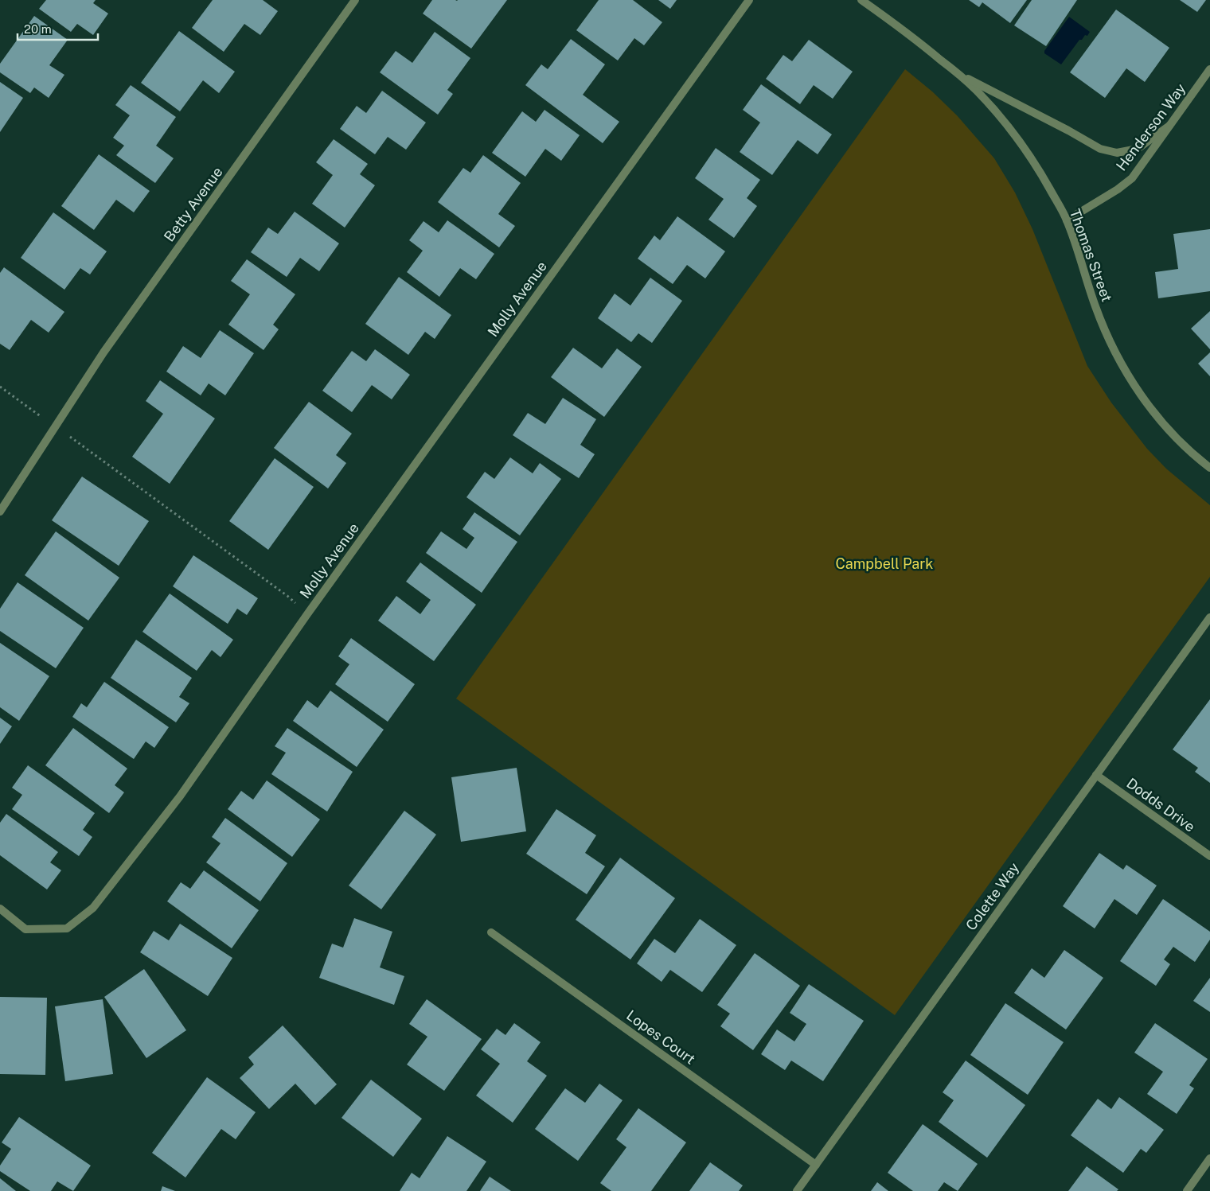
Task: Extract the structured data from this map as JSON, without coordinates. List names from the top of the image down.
{
  "streets": {
    "street": [
      "Henderson Way",
      "Betty Avenue",
      "Thomas Street",
      "Molly Avenue",
      "Dodds Drive",
      "Colette Way",
      "Lopes Court"
    ]
  },
  "crossings": [
    ["Henderson Way", "Thomas Street"],
    ["Dodds Drive", "Colette Way"],
    ["Colette Way", "Lopes Court"]
  ],
  "parks": ["Campbell Park"],
  "scale_bar": "20 m"
}
